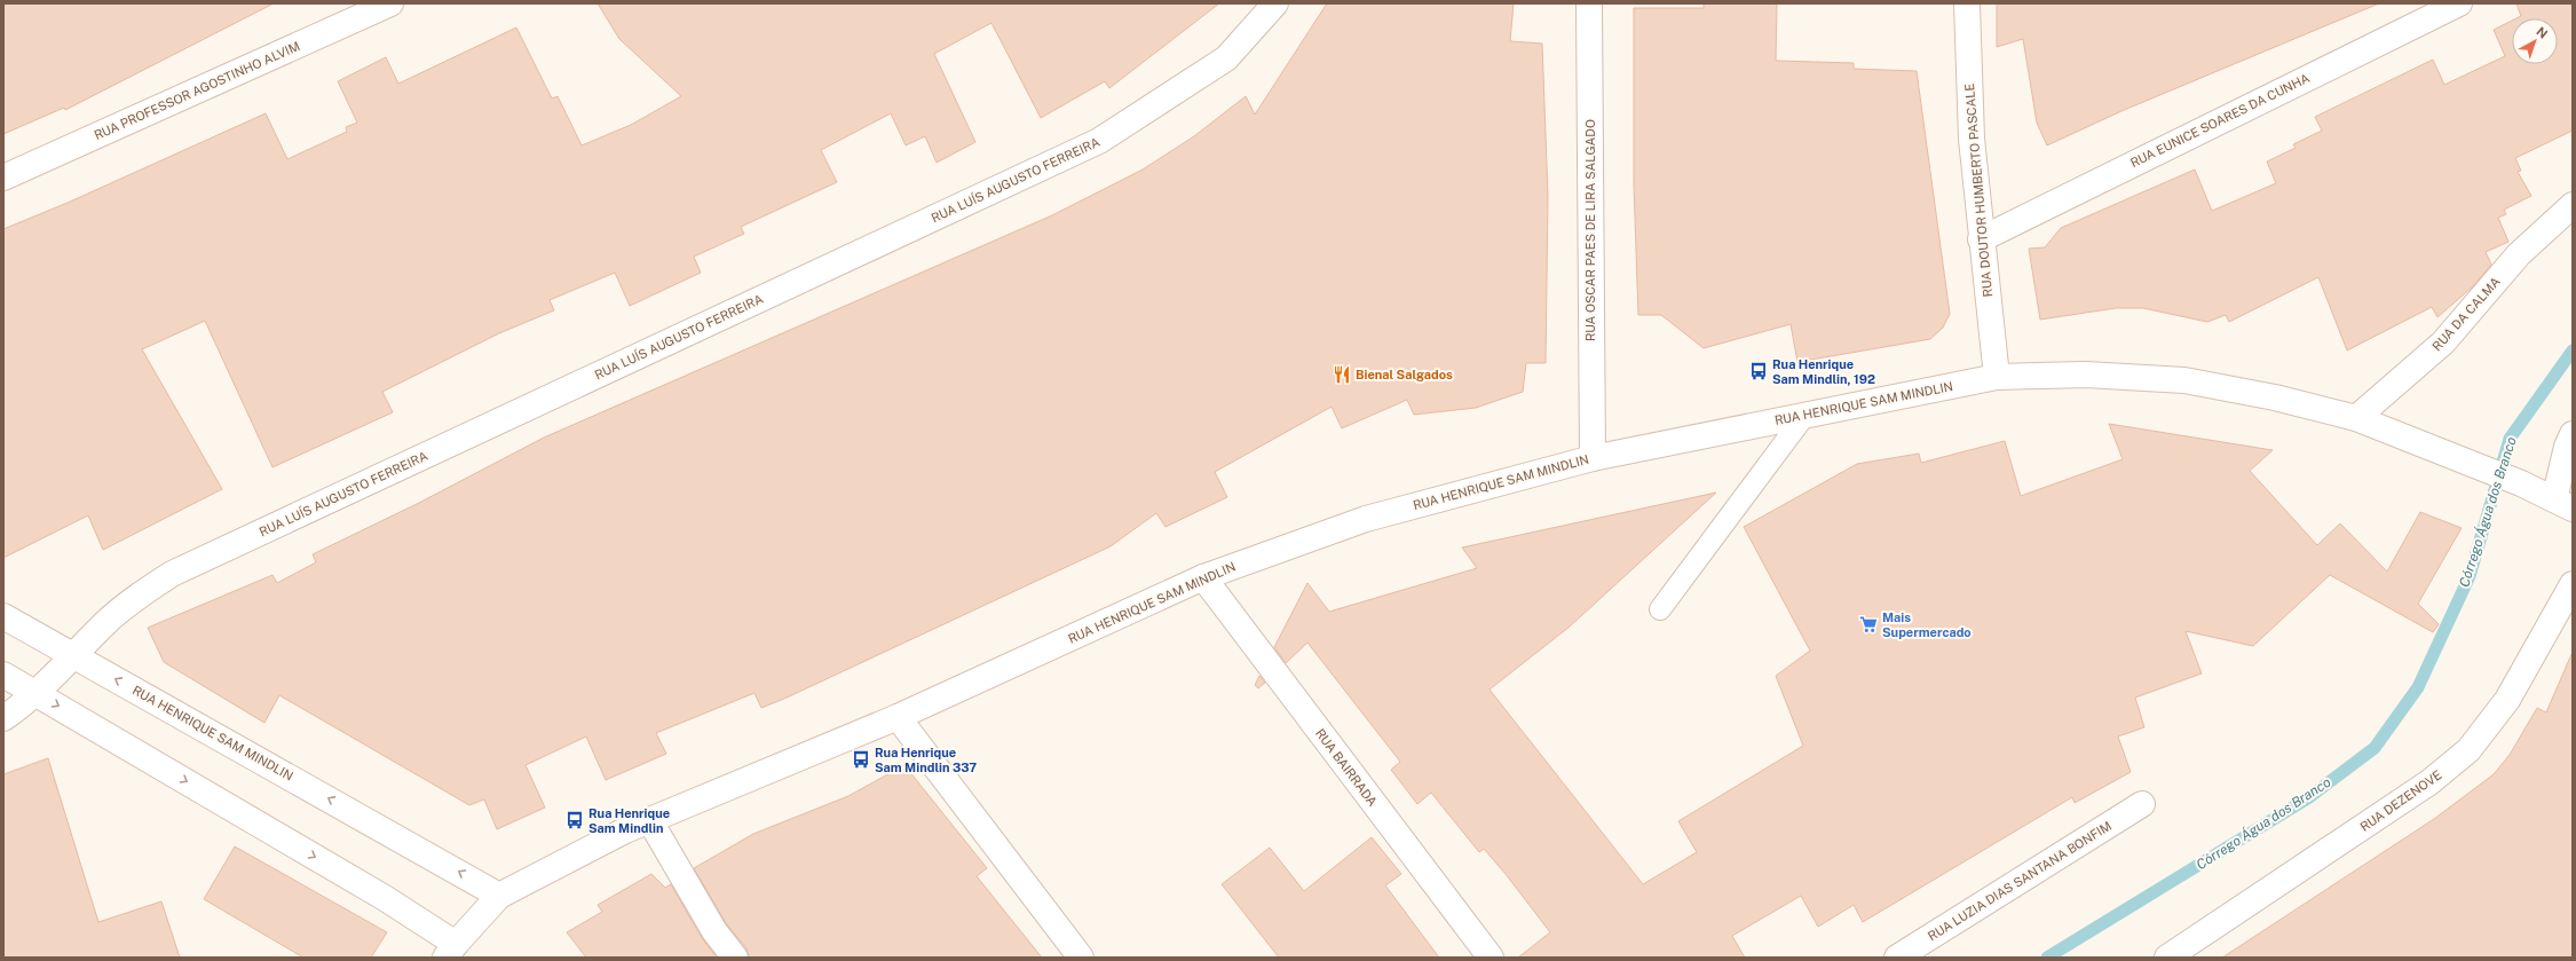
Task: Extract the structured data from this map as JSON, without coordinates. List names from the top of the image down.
{
  "streets": {
    "street": [
      "RUA PROFESSOR AGOSTINHO ALVIM",
      "RUA EUNICE SOARES DA CUNHA",
      "RUA LUÍS AUGUSTO FERREIRA",
      "RUA DOUTOR HUMBERTO PASCALE",
      "RUA OSCAR PAES DE LIRA SALGADO",
      "RUA DA CALMA",
      "RUA HENRIQUE SAM MINDLIN",
      "RUA BAIRRADA",
      "RUA DEZENOVE",
      "RUA LUZIA DIAS SANTANA BONFIM"
    ]
  },
  "crossings": [
    ["RUA EUNICE SOARES DA CUNHA", "RUA DOUTOR HUMBERTO PASCALE"],
    ["RUA LUÍS AUGUSTO FERREIRA", "RUA HENRIQUE SAM MINDLIN"],
    ["RUA DOUTOR HUMBERTO PASCALE", "RUA HENRIQUE SAM MINDLIN"],
    ["RUA OSCAR PAES DE LIRA SALGADO", "RUA HENRIQUE SAM MINDLIN"],
    ["RUA DA CALMA", "RUA HENRIQUE SAM MINDLIN"],
    ["RUA HENRIQUE SAM MINDLIN", "RUA BAIRRADA"]
  ],
  "water": ["Córrego Água dos Branco"],
  "places": {
    "bus stop": ["Rua Henrique Sam Mindlin, 192", "Rua Henrique Sam Mindlin 337", "Rua Henrique Sam Mindlin"],
    "restaurant": ["Bienal Salgados"],
    "supermarket": ["Mais Supermercado"]
  },
  "north": "top right"
}
